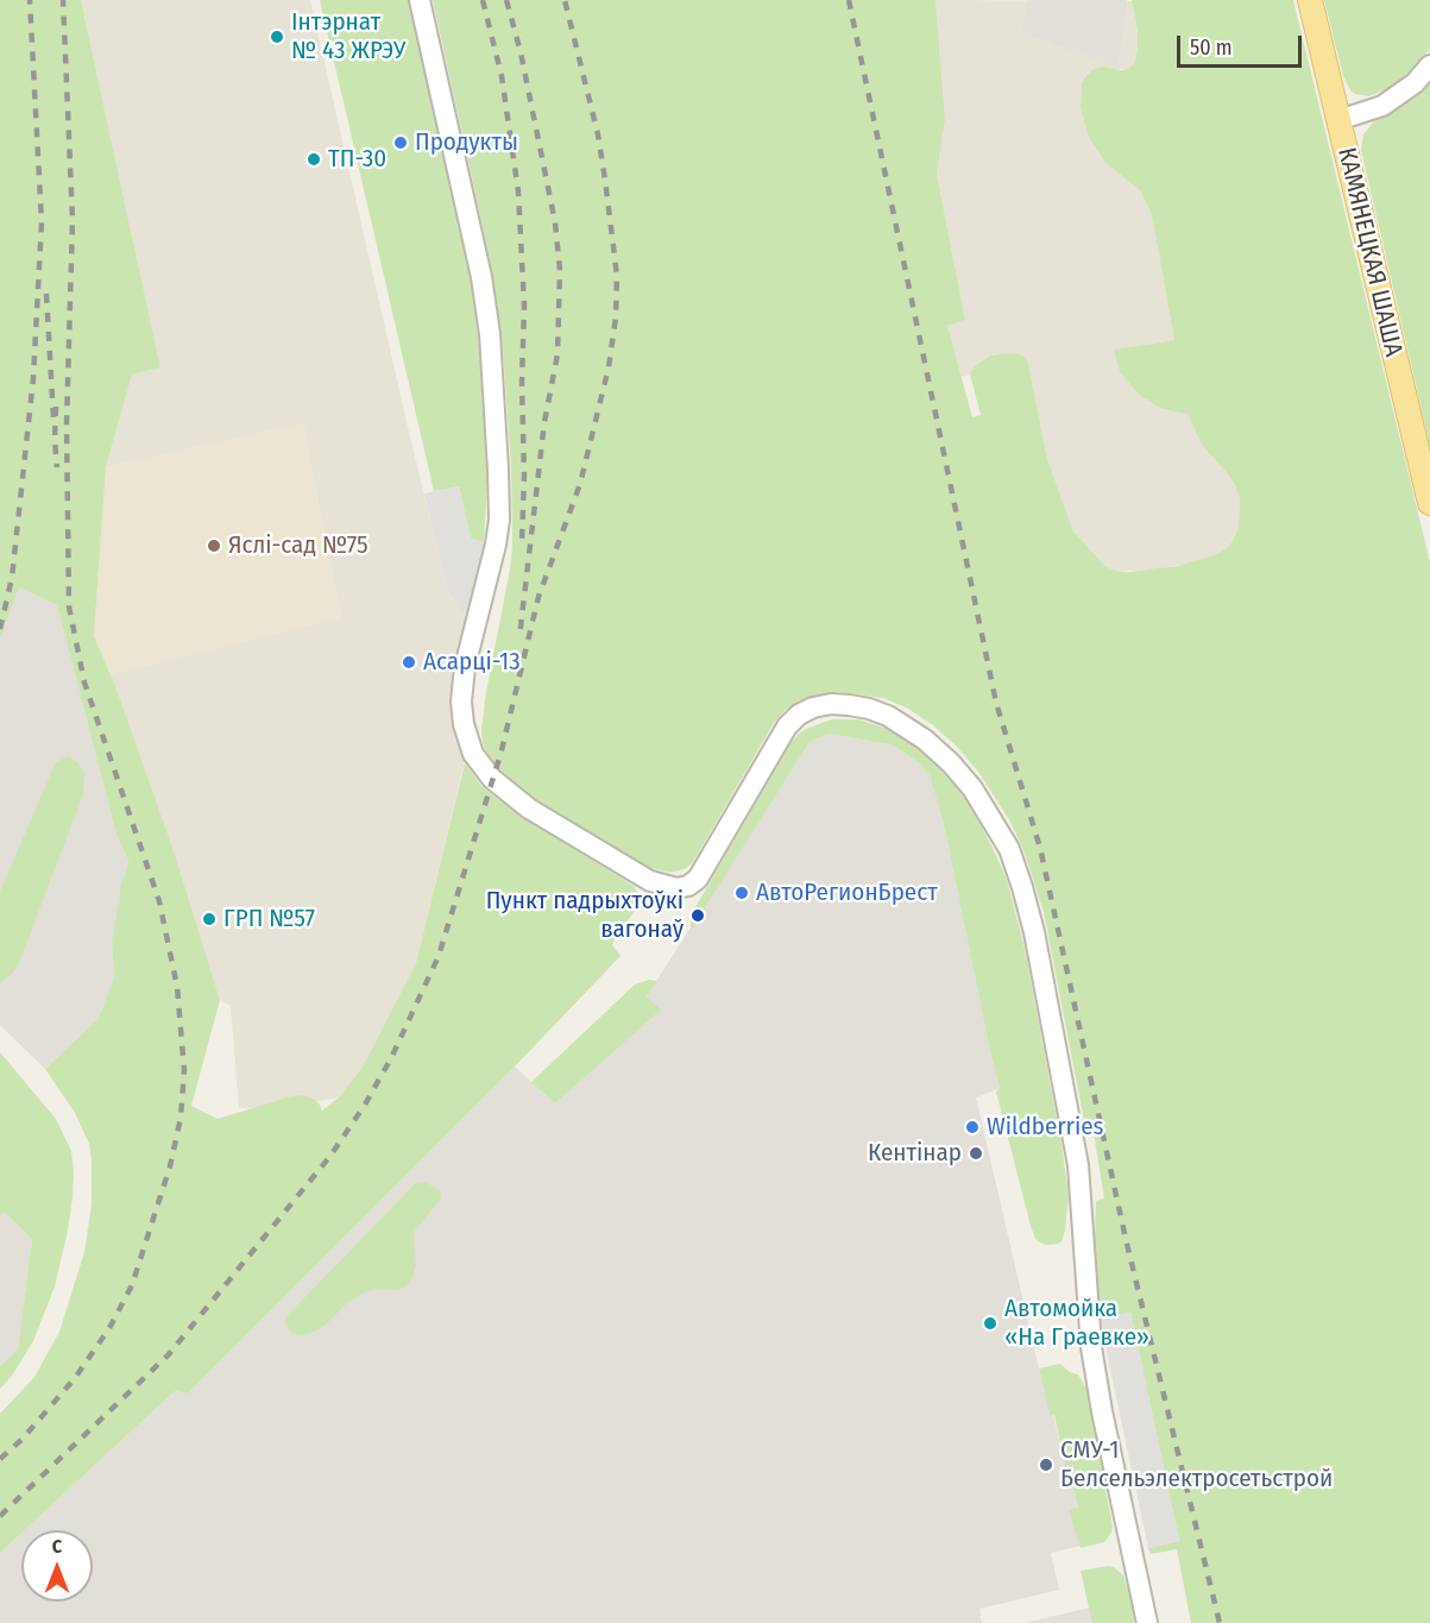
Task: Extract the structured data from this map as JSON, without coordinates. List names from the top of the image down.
{
  "streets": {
    "main road": ["КАМЯНЕЦКАЯ ШАША"]
  },
  "places": [
    "Інтэрнат № 43 ЖРЭУ",
    "Продукты",
    "ТП-30",
    "Яслі-сад №75",
    "Асарці-13",
    "АвтоРегионБрест",
    "Пункт падрыхтоўкі вагонаў",
    "ГРП №57",
    "Wildberries",
    "Кентінар",
    "Автомойка «На Граевке»",
    "СМУ-1 Белсельэлектросетьстрой"
  ],
  "scale_bar": "50 m",
  "north": "top"
}
